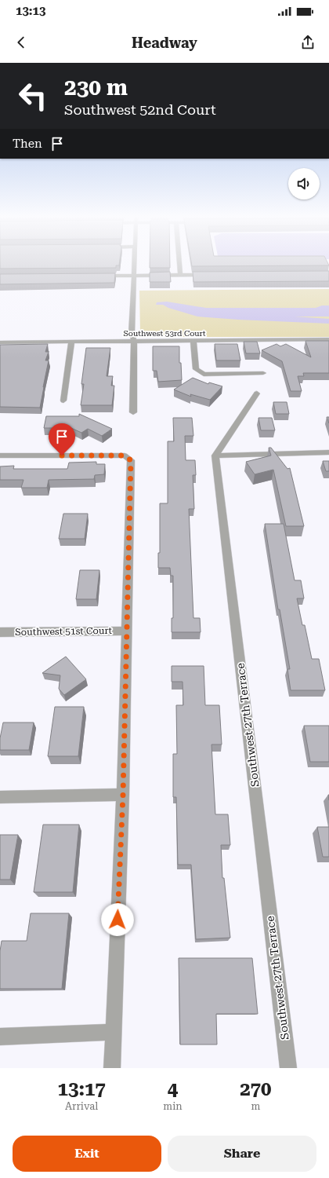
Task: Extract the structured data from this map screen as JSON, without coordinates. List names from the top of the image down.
{
  "streets": {
    "street": ["Southwest 53rd Court", "Southwest 51st Court", "Southwest 27th Terrace"]
  },
  "page": {
    "status": "13:13",
    "header": "Headway",
    "turn": ["230 m", "Southwest 52nd Court"],
    "then": "Then",
    "eta": [
      "13:17",
      "Arrival",
      "4",
      "min",
      "270",
      "m"
    ],
    "buttons": ["Exit", "Share"]
  }
}
